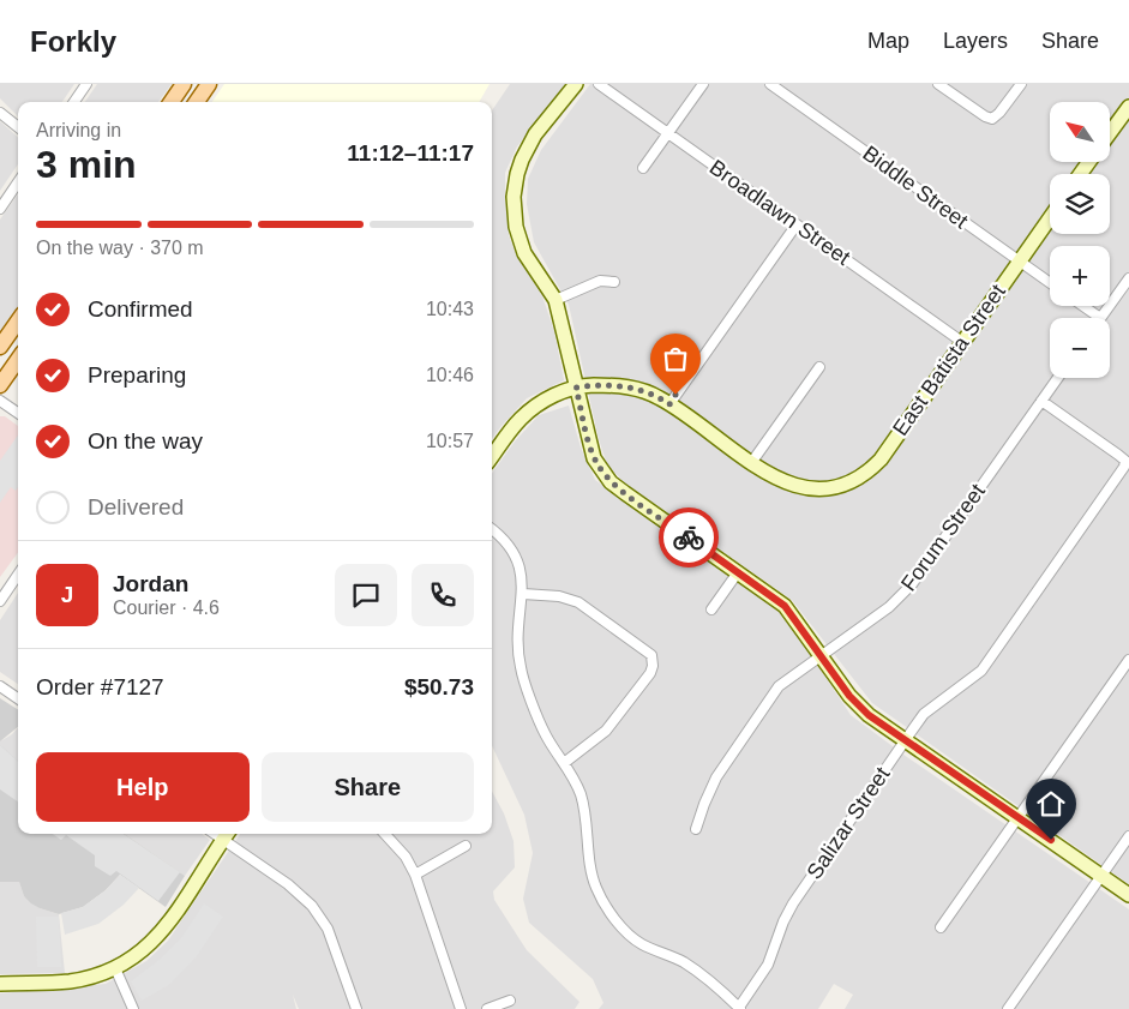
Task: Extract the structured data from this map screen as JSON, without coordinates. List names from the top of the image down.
{
  "streets": {
    "street": [
      "Biddle Street",
      "Broadlawn Street",
      "East Batista Street",
      "Forum Street",
      "Salizar Street"
    ]
  },
  "crossings": [
    ["Biddle Street", "East Batista Street"],
    ["Broadlawn Street", "East Batista Street"],
    ["Forum Street", "Salizar Street"]
  ],
  "north": "top left",
  "page": {
    "header": "Forkly",
    "nav": ["Map", "Layers", "Share"],
    "map_buttons": ["+", "−"],
    "heading": ["3 min", "Arriving in", "11:12–11:17"],
    "panel": [
      "Jordan",
      "Courier · 4.6",
      "Order #7127",
      "$50.73"
    ],
    "bar": "On the way · 370 m",
    "list": [
      ["Confirmed", "10:43"],
      ["Preparing", "10:46"],
      ["On the way", "10:57"],
      "Delivered"
    ],
    "round": "J",
    "buttons": ["Help", "Share"]
  }
}
